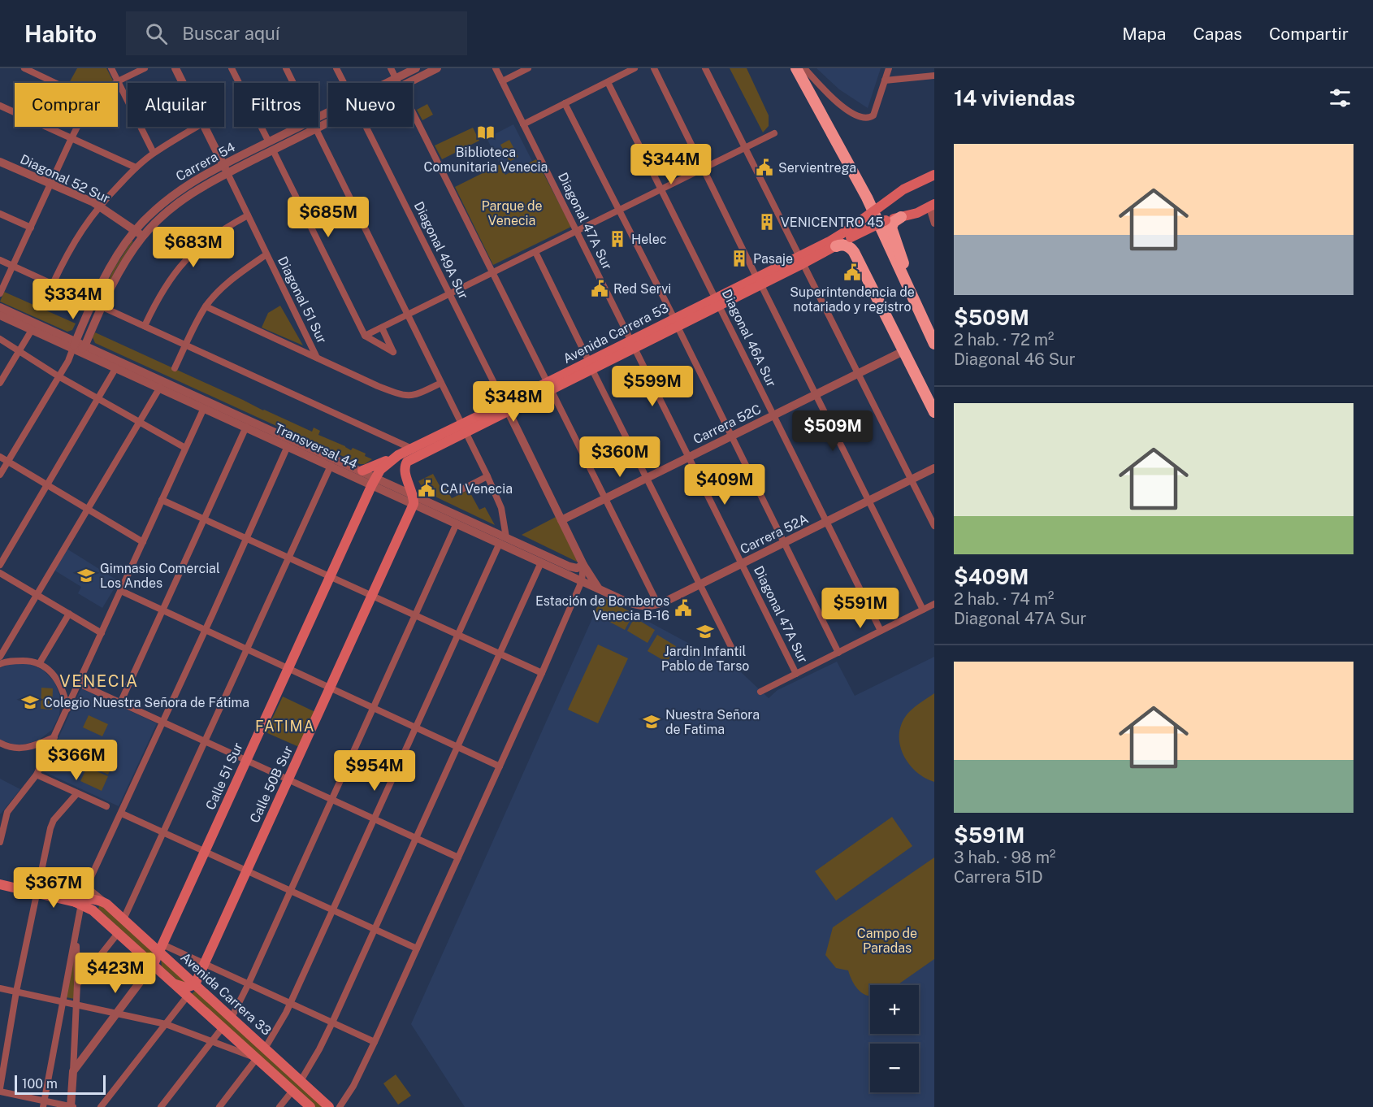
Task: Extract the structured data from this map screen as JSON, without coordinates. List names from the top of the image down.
{
  "streets": {
    "main road": [
      "Avenida Carrera 53",
      "Calle 51 Sur",
      "Calle 50B Sur",
      "Avenida Carrera 33"
    ],
    "street": [
      "Carrera 54",
      "Diagonal 52 Sur",
      "Diagonal 47A Sur",
      "Diagonal 49A Sur",
      "Diagonal 51 Sur",
      "Diagonal 46A Sur",
      "Carrera 52C",
      "Transversal 44",
      "Carrera 52A"
    ]
  },
  "crossings": [
    ["Carrera 54", "Diagonal 52 Sur"],
    ["Carrera 54", "Diagonal 51 Sur"],
    ["Carrera 54", "Transversal 44"],
    ["Diagonal 47A Sur", "Avenida Carrera 53"],
    ["Diagonal 47A Sur", "Carrera 52C"],
    ["Diagonal 47A Sur", "Carrera 52A"],
    ["Diagonal 49A Sur", "Avenida Carrera 53"],
    ["Diagonal 49A Sur", "Carrera 52C"],
    ["Diagonal 49A Sur", "Transversal 44"],
    ["Avenida Carrera 53", "Diagonal 46A Sur"],
    ["Avenida Carrera 53", "Transversal 44"],
    ["Avenida Carrera 53", "Calle 51 Sur"],
    ["Avenida Carrera 53", "Calle 50B Sur"],
    ["Diagonal 46A Sur", "Carrera 52C"],
    ["Diagonal 46A Sur", "Carrera 52A"],
    ["Transversal 44", "Carrera 52A"],
    ["Transversal 44", "Calle 51 Sur"],
    ["Transversal 44", "Calle 50B Sur"],
    ["Calle 51 Sur", "Avenida Carrera 33"],
    ["Calle 50B Sur", "Avenida Carrera 33"]
  ],
  "districts": ["VENECIA", "FATIMA"],
  "parks": ["Parque de Venecia", "Campo de Paradas"],
  "places": {
    "library": ["Biblioteca Comunitaria Venecia"],
    "public building": [
      "Servientrega",
      "Superintendencia de notariado y registro",
      "Red Servi",
      "CAI Venecia",
      "Estación de Bomberos Venecia B-16"
    ],
    "building": ["VENICENTRO 45", "Helec", "Pasaje"],
    "school or university": [
      "Gimnasio Comercial Los Andes",
      "Jardin Infantil Pablo de Tarso",
      "Colegio Nuestra Señora de Fátima",
      "Nuestra Señora de Fatima"
    ]
  },
  "scale_bar": "100 m",
  "page": {
    "header": "Habito",
    "search": "Buscar aquí",
    "nav": ["Mapa", "Capas", "Compartir"],
    "heading": "14 viviendas",
    "chip": [
      "Comprar",
      "Alquilar",
      "Filtros",
      "Nuevo"
    ],
    "list": [
      {
        "name": "$509M",
        "note": "2 hab. · 72 m² · Diagonal 46 Sur"
      },
      {
        "name": "$409M",
        "note": "2 hab. · 74 m² · Diagonal 47A Sur"
      },
      {
        "name": "$591M",
        "note": "3 hab. · 98 m² · Carrera 51D"
      }
    ],
    "price": [
      "$344M",
      "$685M",
      "$683M",
      "$334M",
      "$599M",
      "$348M",
      "$509M",
      "$360M",
      "$409M",
      "$591M",
      "$366M",
      "$954M",
      "$367M",
      "$423M"
    ],
    "map_buttons": ["+", "−"],
    "scale": "100 m"
  }
}
